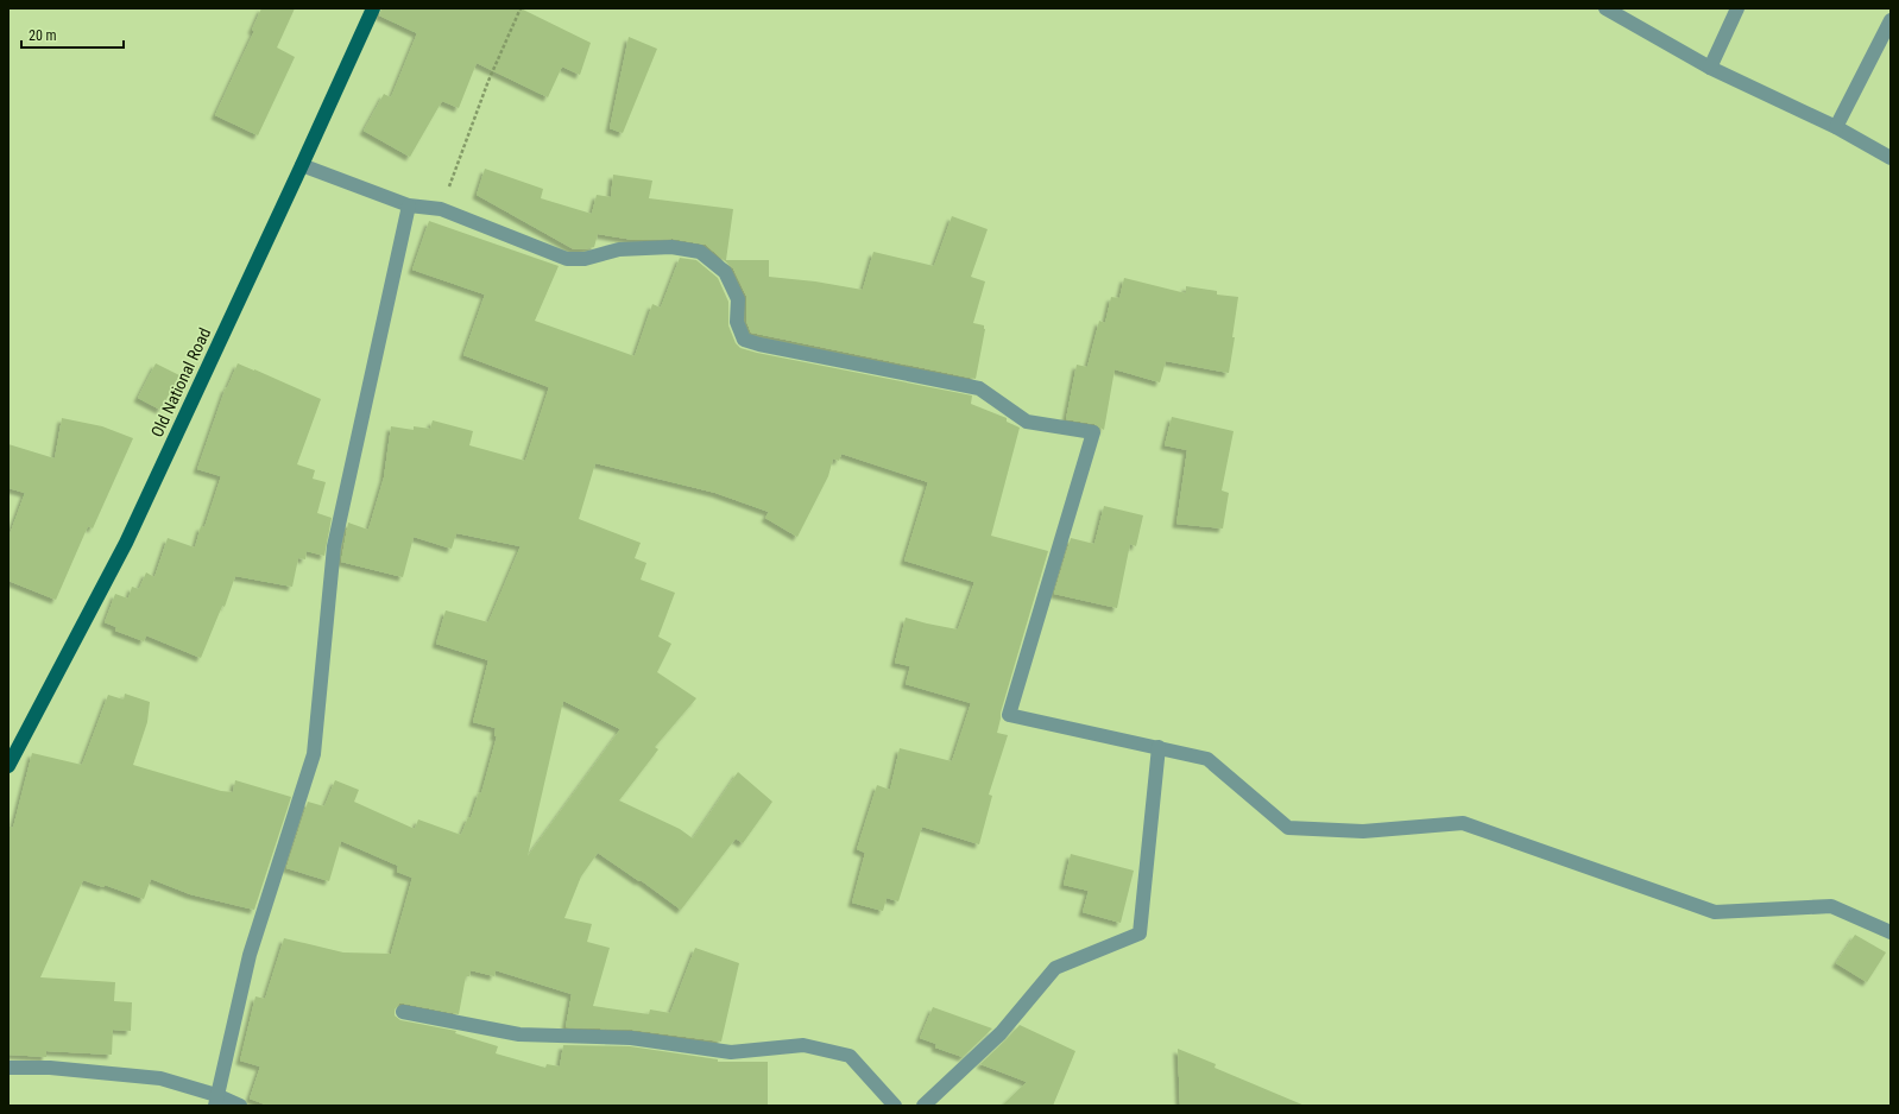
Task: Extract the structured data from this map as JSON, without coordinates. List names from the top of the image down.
{
  "streets": {
    "main road": ["Old National Road"]
  },
  "scale_bar": "20 m"
}
